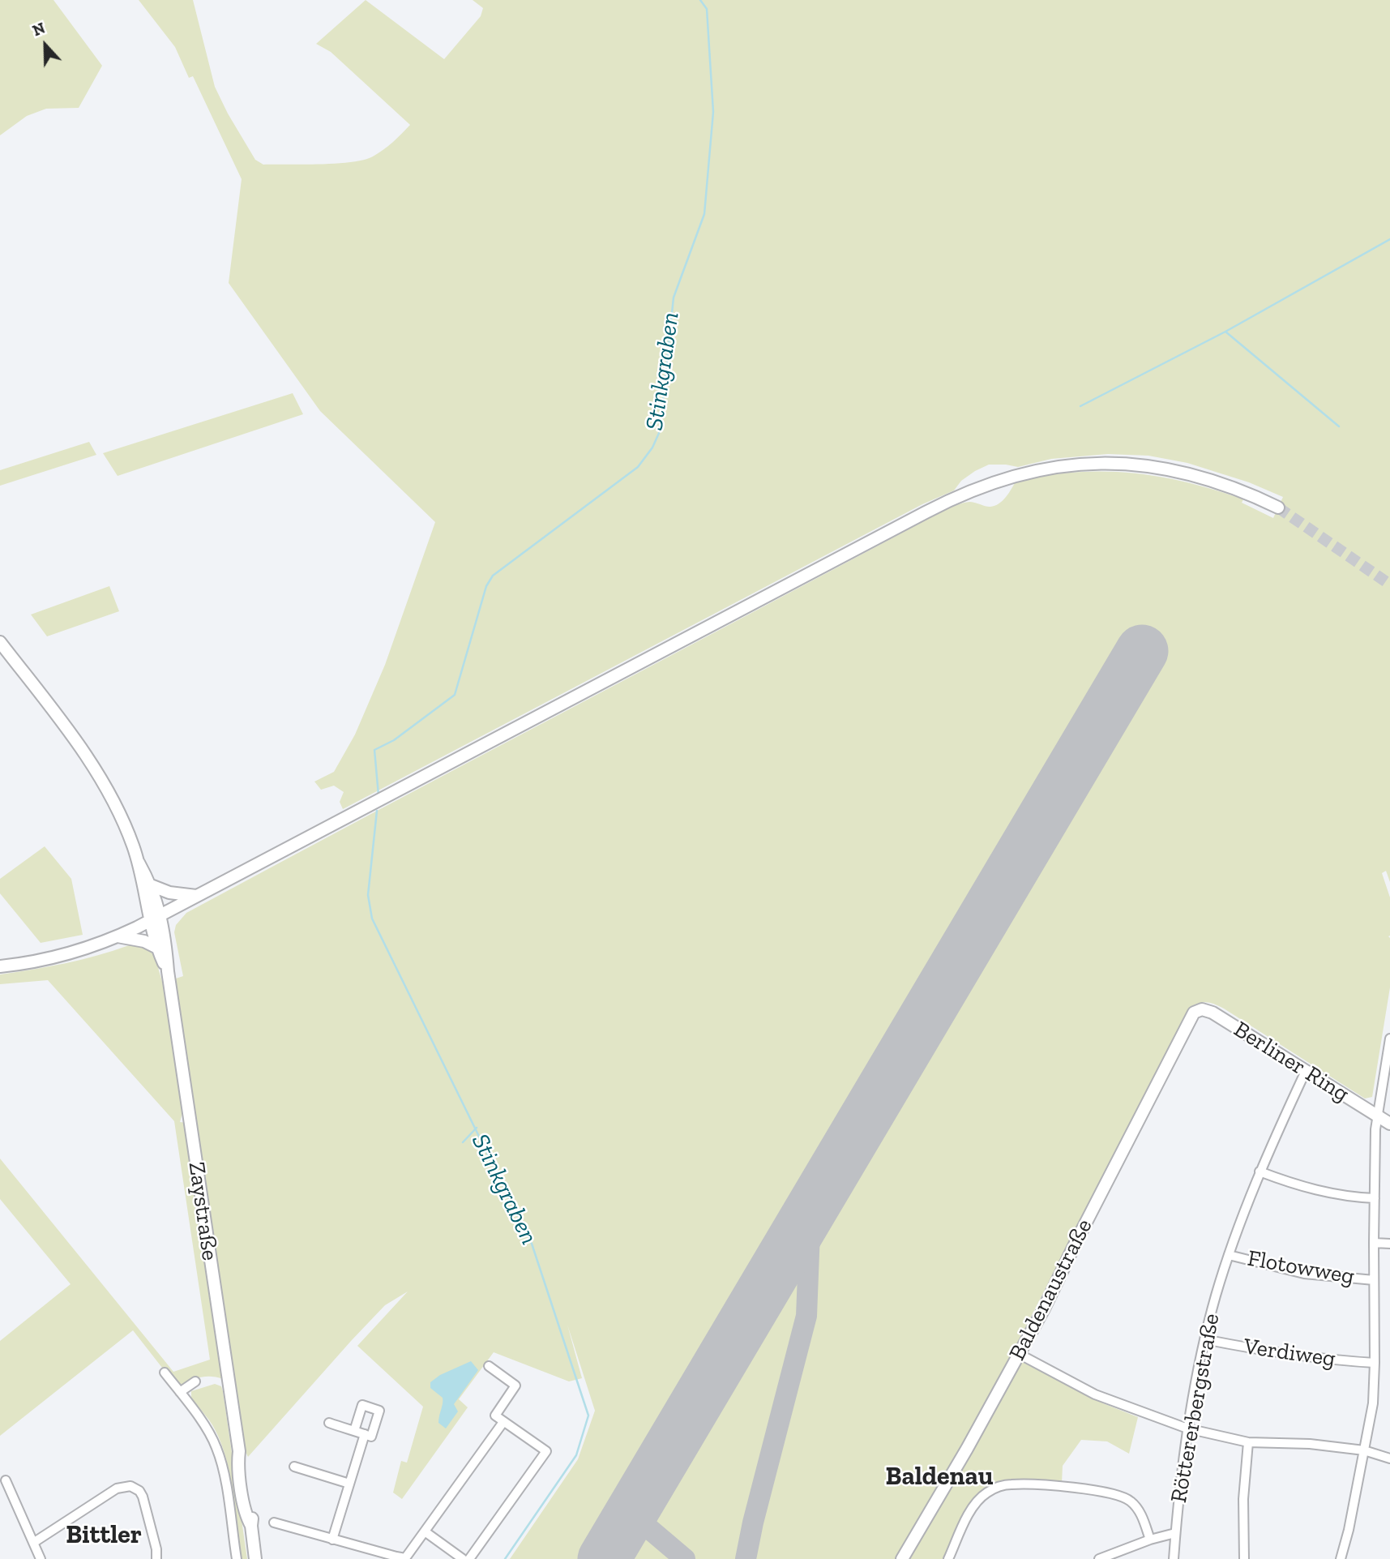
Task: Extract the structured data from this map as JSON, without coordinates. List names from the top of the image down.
{
  "streets": {
    "street": [
      "Berliner Ring",
      "Zaystraße",
      "Flotowweg",
      "Baldenaustraße",
      "Verdiweg",
      "Röttererbergstraße"
    ]
  },
  "crossings": [
    ["Berliner Ring", "Baldenaustraße"],
    ["Berliner Ring", "Röttererbergstraße"],
    ["Flotowweg", "Röttererbergstraße"],
    ["Verdiweg", "Röttererbergstraße"]
  ],
  "districts": ["Baldenau", "Bittler"],
  "water": ["Stinkgraben"],
  "north": "top"
}
